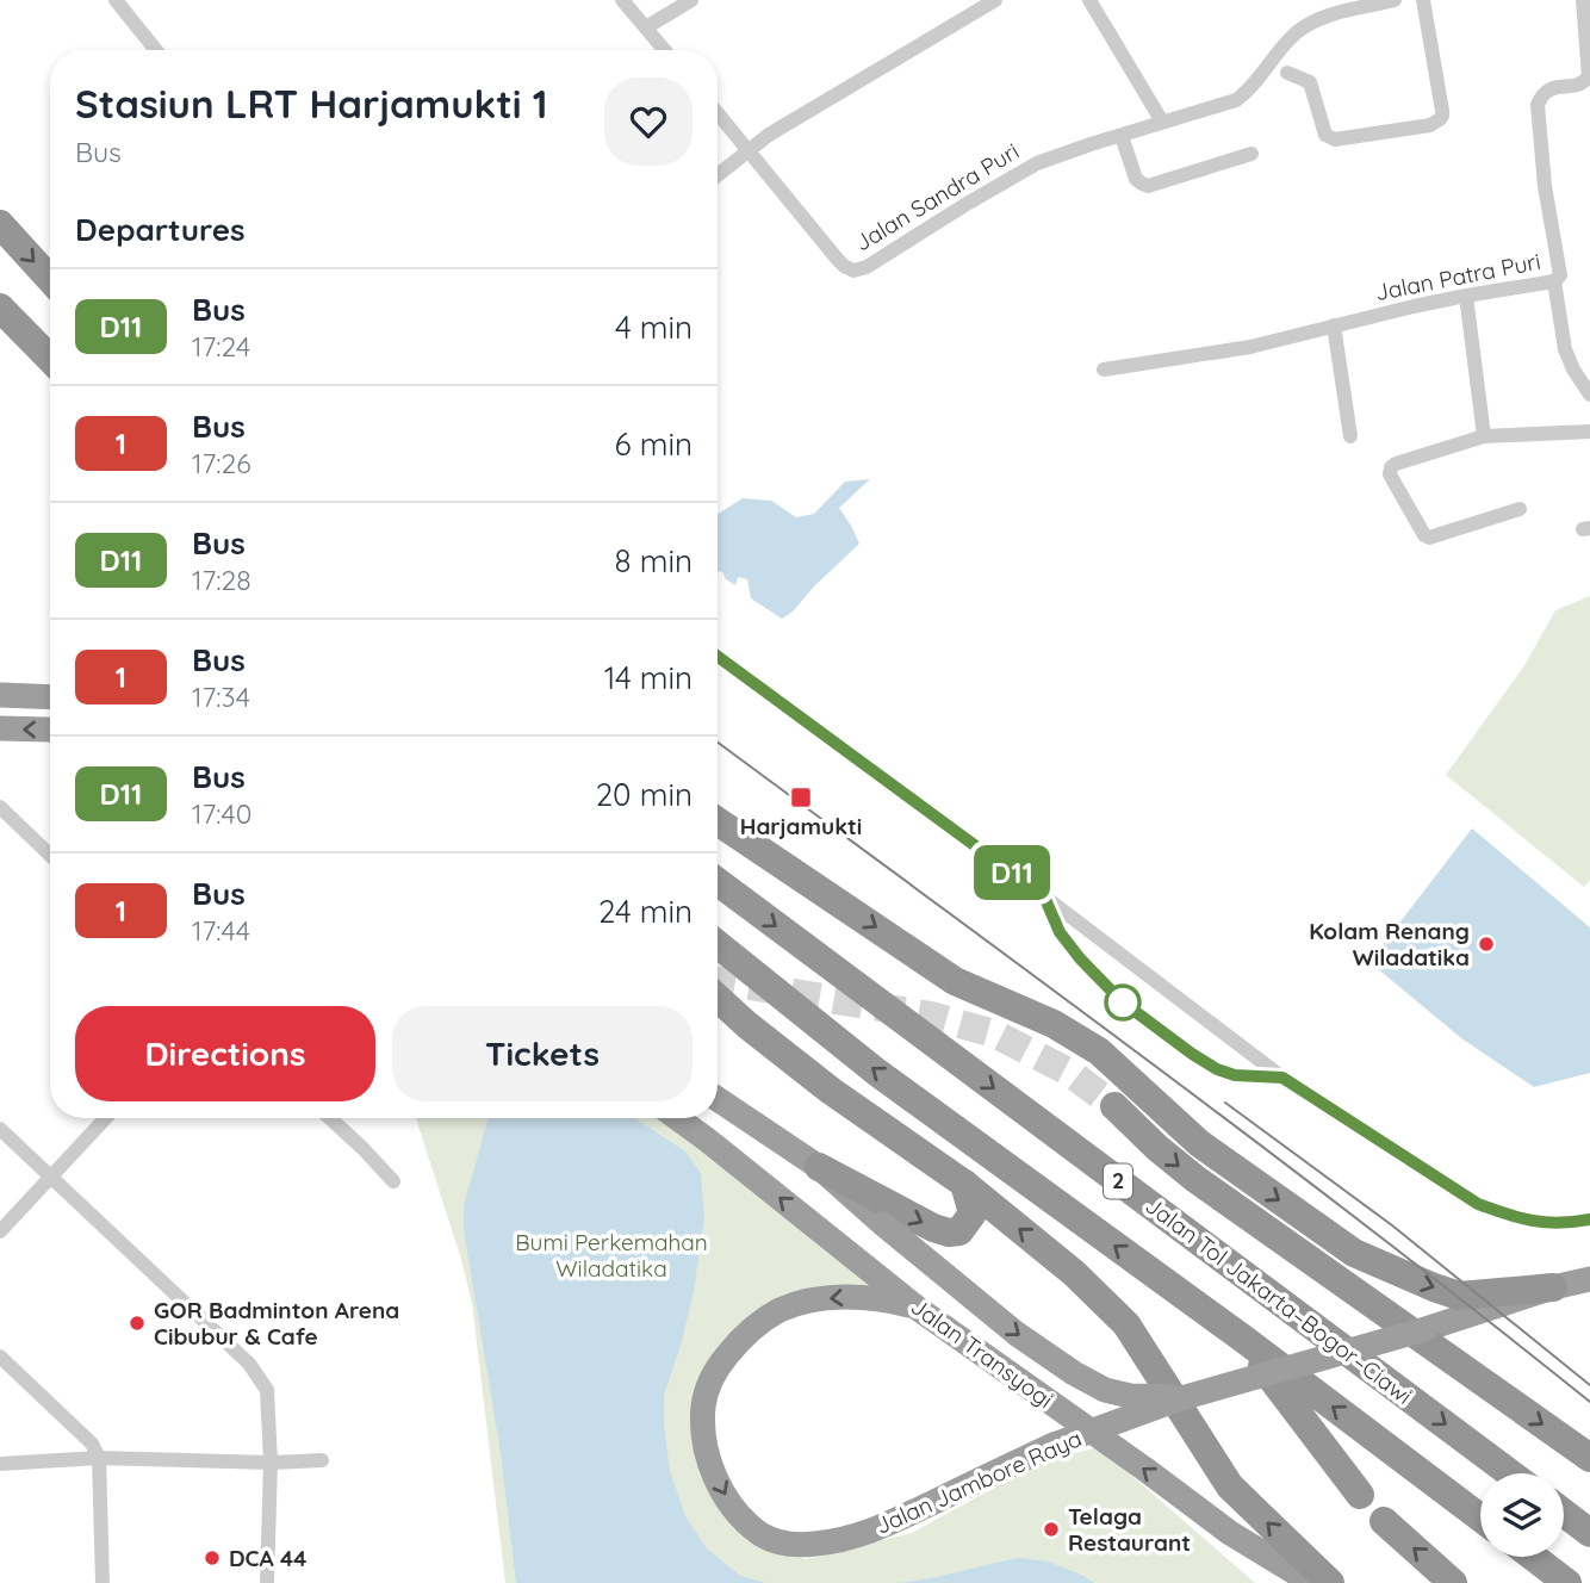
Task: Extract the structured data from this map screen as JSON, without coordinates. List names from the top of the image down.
{
  "streets": {
    "highway": [
      "2",
      "Jalan Tol Jakarta–Bogor–Ciawi",
      "Jalan Transyogi",
      "Jalan Jambore Raya"
    ],
    "street": ["Jalan Sandra Puri", "Jalan Patra Puri"]
  },
  "crossings": [
    ["Jalan Transyogi", "Jalan Jambore Raya"]
  ],
  "parks": ["Bumi Perkemahan Wiladatika"],
  "places": {
    "transit": ["Harjamukti"],
    "other": [
      "Kolam Renang Wiladatika",
      "GOR Badminton Arena Cibubur & Cafe",
      "Telaga Restaurant",
      "DCA 44"
    ]
  },
  "lines": ["bus line D11"],
  "page": {
    "on_map": "D11",
    "heading": [
      ["Stasiun LRT Harjamukti 1", "Bus"],
      "Departures"
    ],
    "list": [
      {
        "mark": "D11",
        "name": "Bus",
        "note": "17:24",
        "value": "4 min"
      },
      {
        "mark": "1",
        "name": "Bus",
        "note": "17:26",
        "value": "6 min"
      },
      {
        "mark": "D11",
        "name": "Bus",
        "note": "17:28",
        "value": "8 min"
      },
      {
        "mark": "1",
        "name": "Bus",
        "note": "17:34",
        "value": "14 min"
      },
      {
        "mark": "D11",
        "name": "Bus",
        "note": "17:40",
        "value": "20 min"
      },
      {
        "mark": "1",
        "name": "Bus",
        "note": "17:44",
        "value": "24 min"
      }
    ],
    "buttons": ["Directions", "Tickets"]
  }
}
